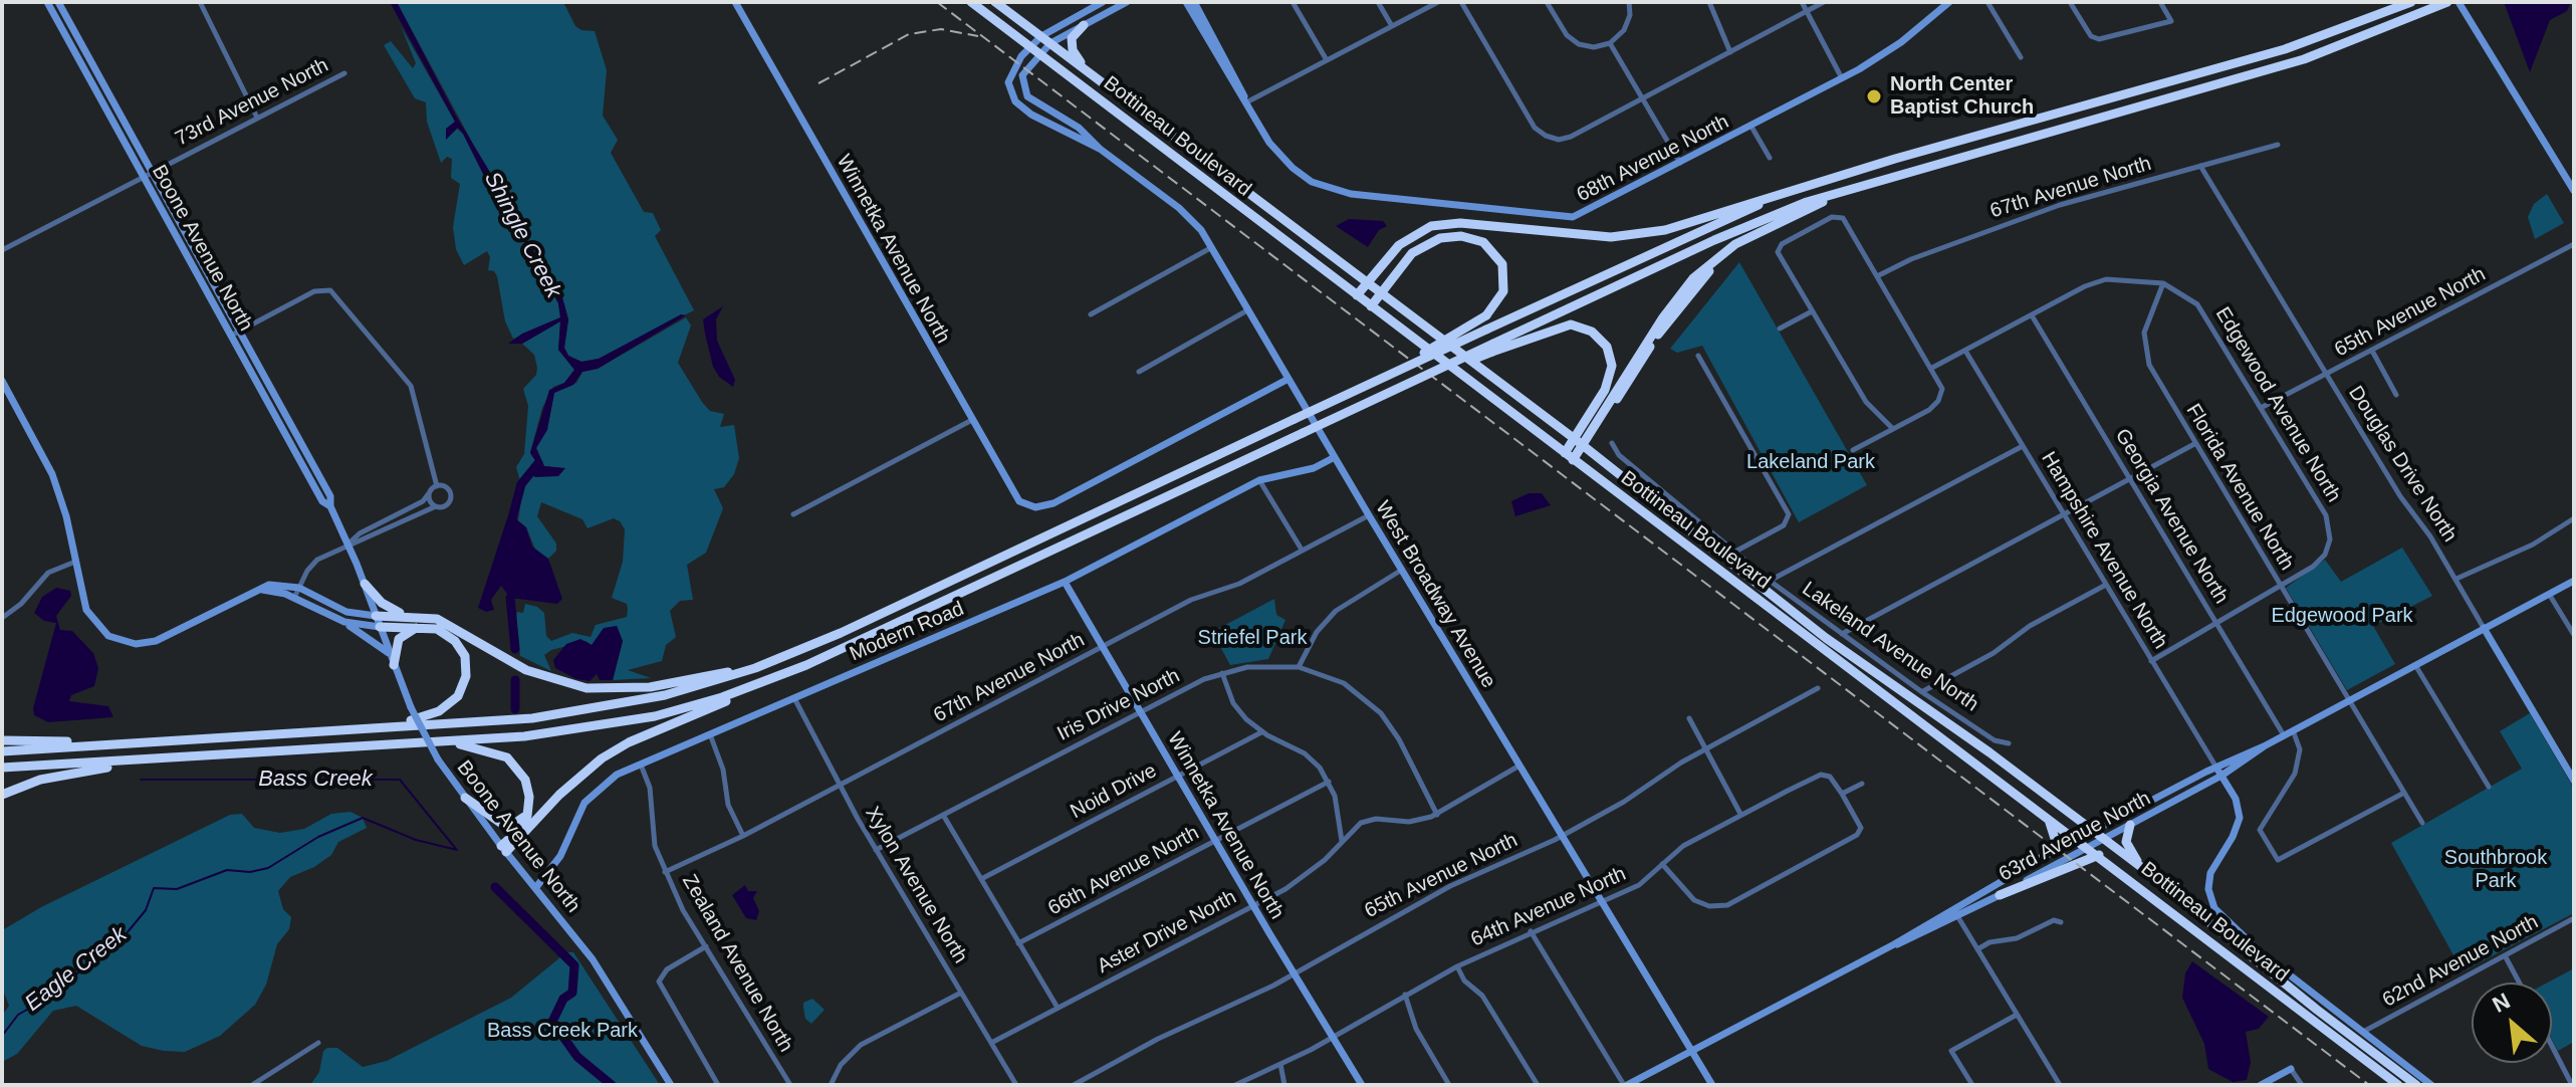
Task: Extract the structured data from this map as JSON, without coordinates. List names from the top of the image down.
{
  "streets": {
    "highway": ["Bottineau Boulevard"],
    "street": [
      "73rd Avenue North",
      "68th Avenue North",
      "67th Avenue North",
      "Boone Avenue North",
      "Winnetka Avenue North",
      "65th Avenue North",
      "Edgewood Avenue North",
      "Douglas Drive North",
      "Florida Avenue North",
      "Georgia Avenue North",
      "Hampshire Avenue North",
      "West Broadway Avenue",
      "Modern Road",
      "Lakeland Avenue North",
      "Iris Drive North",
      "Noid Drive",
      "63rd Avenue North",
      "66th Avenue North",
      "Xylon Avenue North",
      "64th Avenue North",
      "Aster Drive North",
      "62nd Avenue North",
      "Zealand Avenue North"
    ]
  },
  "crossings": [
    ["73rd Avenue North", "Boone Avenue North"],
    ["Bottineau Boulevard", "West Broadway Avenue"],
    ["Bottineau Boulevard", "63rd Avenue North"],
    ["67th Avenue North", "Winnetka Avenue North"],
    ["67th Avenue North", "Douglas Drive North"],
    ["67th Avenue North", "West Broadway Avenue"],
    ["67th Avenue North", "Xylon Avenue North"],
    ["67th Avenue North", "Zealand Avenue North"],
    ["Boone Avenue North", "Modern Road"],
    ["Winnetka Avenue North", "65th Avenue North"],
    ["Winnetka Avenue North", "West Broadway Avenue"],
    ["Winnetka Avenue North", "Modern Road"],
    ["Winnetka Avenue North", "Iris Drive North"],
    ["Winnetka Avenue North", "Noid Drive"],
    ["Winnetka Avenue North", "66th Avenue North"],
    ["Winnetka Avenue North", "64th Avenue North"],
    ["Winnetka Avenue North", "Aster Drive North"],
    ["65th Avenue North", "Edgewood Avenue North"],
    ["65th Avenue North", "Douglas Drive North"],
    ["65th Avenue North", "West Broadway Avenue"],
    ["Edgewood Avenue North", "Florida Avenue North"],
    ["Douglas Drive North", "63rd Avenue North"],
    ["Florida Avenue North", "63rd Avenue North"],
    ["Georgia Avenue North", "63rd Avenue North"],
    ["Hampshire Avenue North", "63rd Avenue North"],
    ["West Broadway Avenue", "Modern Road"],
    ["West Broadway Avenue", "63rd Avenue North"],
    ["West Broadway Avenue", "64th Avenue North"],
    ["West Broadway Avenue", "Aster Drive North"],
    ["Modern Road", "Xylon Avenue North"],
    ["Modern Road", "Zealand Avenue North"],
    ["Iris Drive North", "Xylon Avenue North"],
    ["Iris Drive North", "Aster Drive North"],
    ["Xylon Avenue North", "Aster Drive North"]
  ],
  "water": ["Shingle Creek", "Bass Creek", "Eagle Creek"],
  "parks": [
    "Lakeland Park",
    "Edgewood Park",
    "Striefel Park",
    "Southbrook Park",
    "Bass Creek Park"
  ],
  "places": ["North Center Baptist Church"],
  "north": "top left"
}
